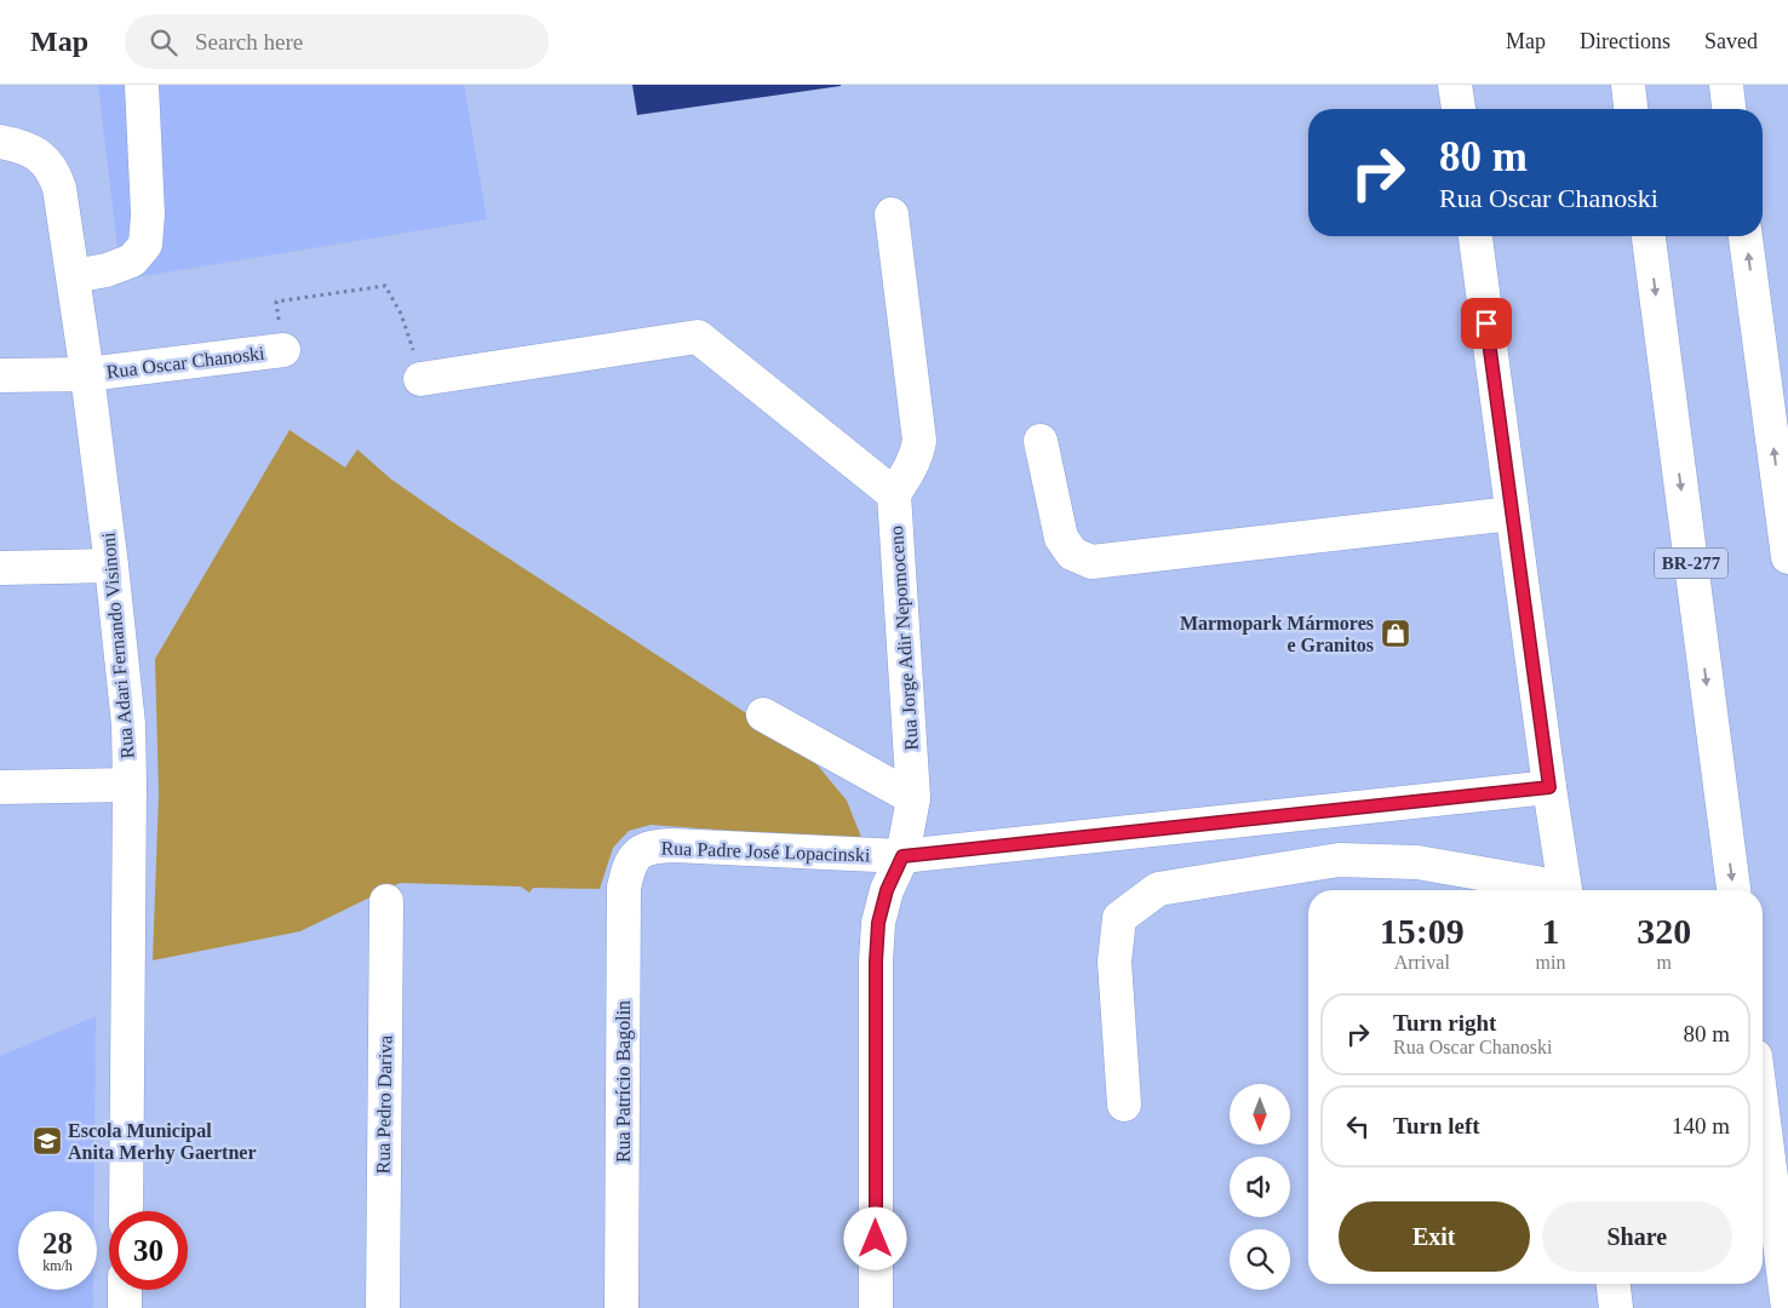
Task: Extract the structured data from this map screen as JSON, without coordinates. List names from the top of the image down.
{
  "streets": {
    "main road": [
      "Rua Oscar Chanoski",
      "BR-277",
      "Rua Jorge Adir Nepomoceno",
      "Rua Adari Fernando Visinoni",
      "Rua Padre José Lopacinski",
      "Rua Patrício Bagolin",
      "Rua Pedro Dariva"
    ]
  },
  "crossings": [
    ["Rua Oscar Chanoski", "Rua Adari Fernando Visinoni"],
    ["Rua Jorge Adir Nepomoceno", "Rua Padre José Lopacinski"],
    ["Rua Padre José Lopacinski", "Rua Patrício Bagolin"]
  ],
  "places": {
    "shop": ["Marmopark Mármores e Granitos"],
    "school or university": ["Escola Municipal Anita Merhy Gaertner"]
  },
  "north": "bottom",
  "page": {
    "header": "Map",
    "search": "Search here",
    "nav": ["Map", "Directions", "Saved"],
    "turn": ["80 m", "Rua Oscar Chanoski"],
    "eta": [
      "15:09",
      "Arrival",
      "1",
      "min",
      "320",
      "m"
    ],
    "list": [
      {
        "name": "Turn right",
        "note": "Rua Oscar Chanoski",
        "value": "80 m"
      },
      {
        "name": "Turn left",
        "value": "140 m"
      }
    ],
    "buttons": ["Exit", "Share"],
    "speed": "28 km/h",
    "limit": "30"
  }
}
